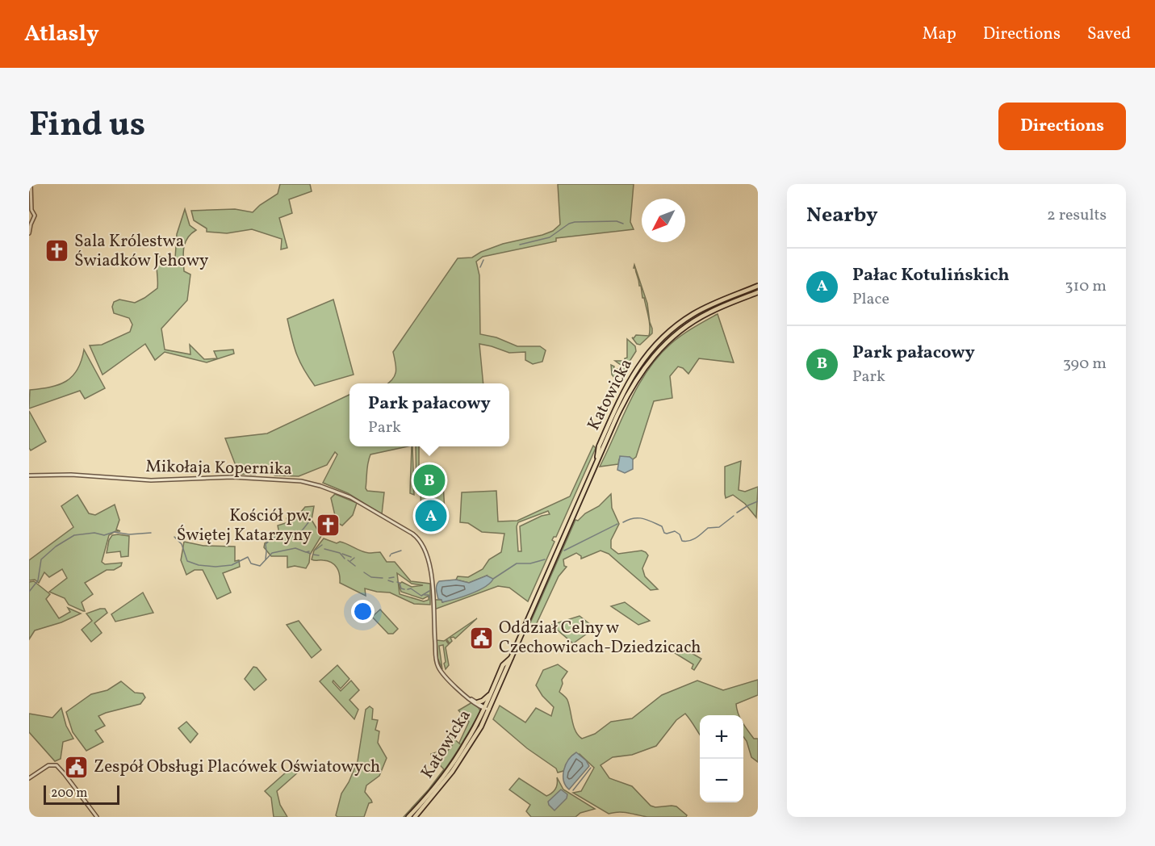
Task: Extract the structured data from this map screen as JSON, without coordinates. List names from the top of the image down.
{
  "streets": {
    "main road": ["Katowicka"],
    "street": ["Mikołaja Kopernika"]
  },
  "places": {
    "church": ["Sala Królestwa Świadków Jehowy", "Kościół pw. Świętej Katarzyny"],
    "public building": ["Oddział Celny w Czechowicach-Dziedzicach", "Zespół Obsługi Placówek Oświatowych"]
  },
  "scale_bar": "200 m",
  "north": "bottom left",
  "page": {
    "header": "Atlasly",
    "nav": ["Map", "Directions", "Saved"],
    "title": "Find us",
    "buttons": "Directions",
    "heading": ["Nearby", "2 results"],
    "list": [
      {
        "mark": "A",
        "name": "Pałac Kotulińskich",
        "note": "Place",
        "value": "310 m"
      },
      {
        "mark": "B",
        "name": "Park pałacowy",
        "note": "Park",
        "value": "390 m"
      }
    ],
    "popup": ["Park pałacowy", "Park"],
    "pins": ["B", "A"],
    "map_buttons": ["+", "−"],
    "scale": "200 m"
  }
}
